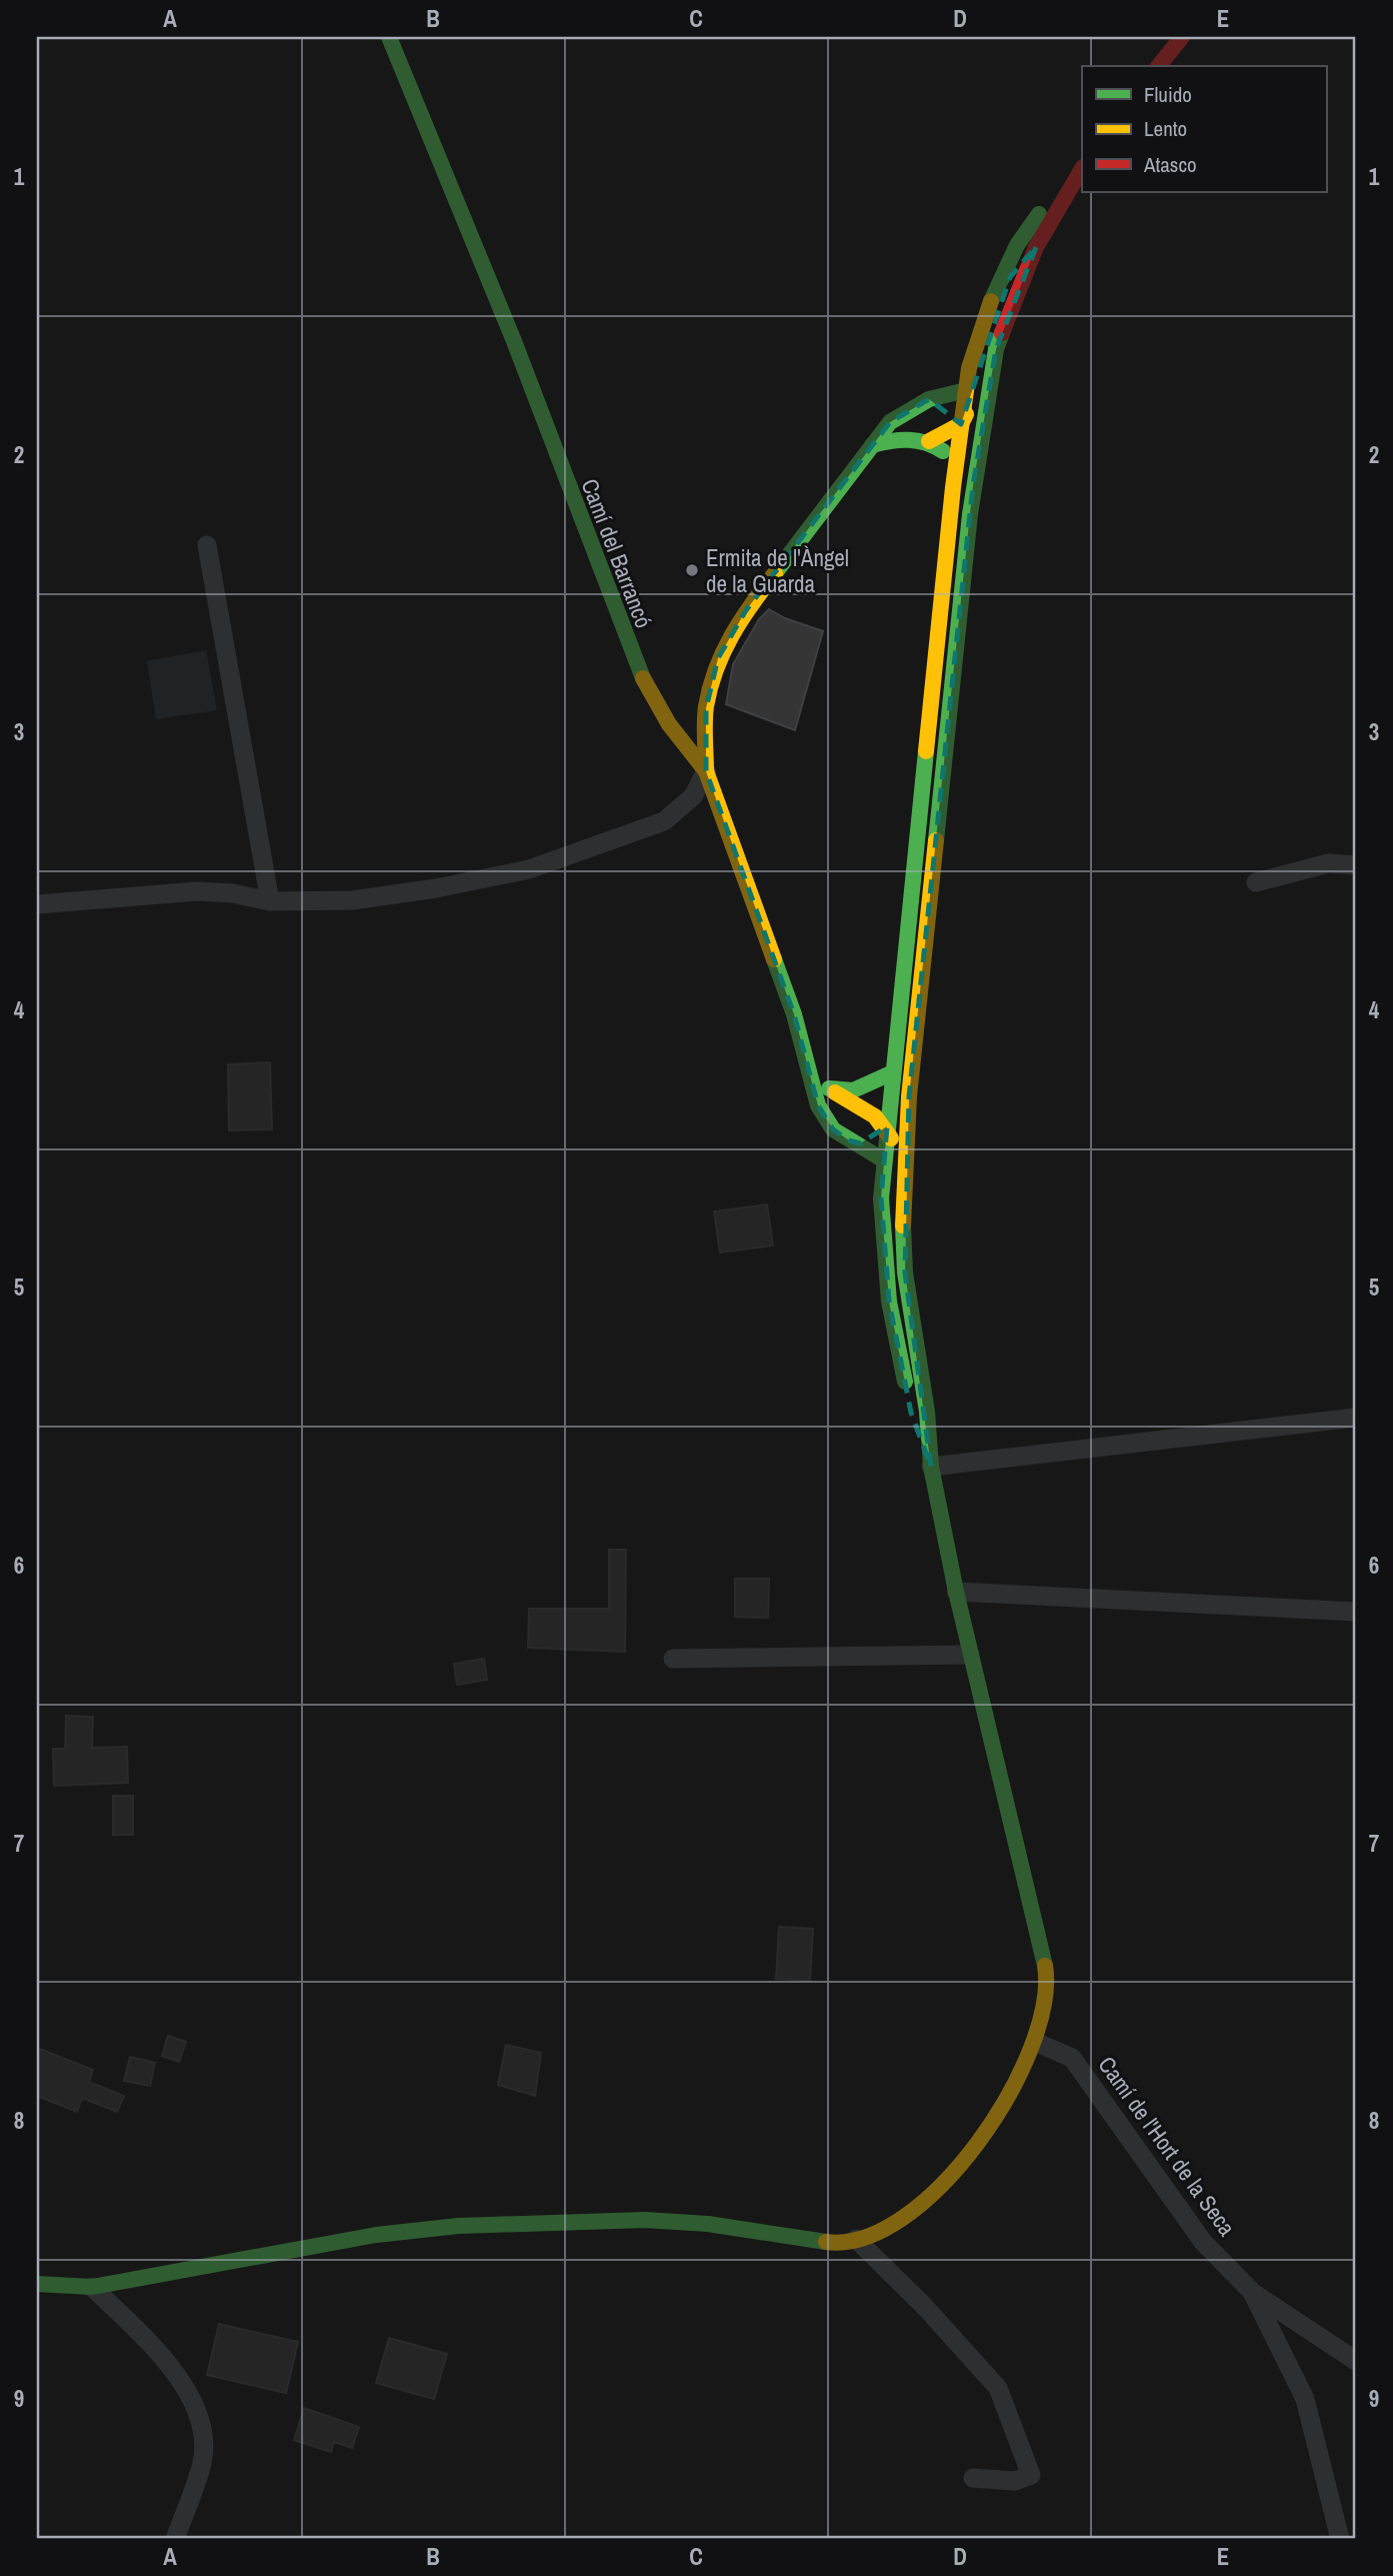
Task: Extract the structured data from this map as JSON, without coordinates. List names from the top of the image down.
{
  "streets": {
    "main road": ["Camí del Barrancó"],
    "street": ["Camí de l'Hort de la Seca"]
  },
  "places": ["Ermita de l'Àngel de la Guarda"],
  "legend": ["Fluido", "Lento", "Atasco"],
  "grid": {
    "columns": [
      "A",
      "B",
      "C",
      "D",
      "E"
    ],
    "rows": [
      "1",
      "2",
      "3",
      "4",
      "5",
      "6",
      "7",
      "8",
      "9"
    ]
  }
}
